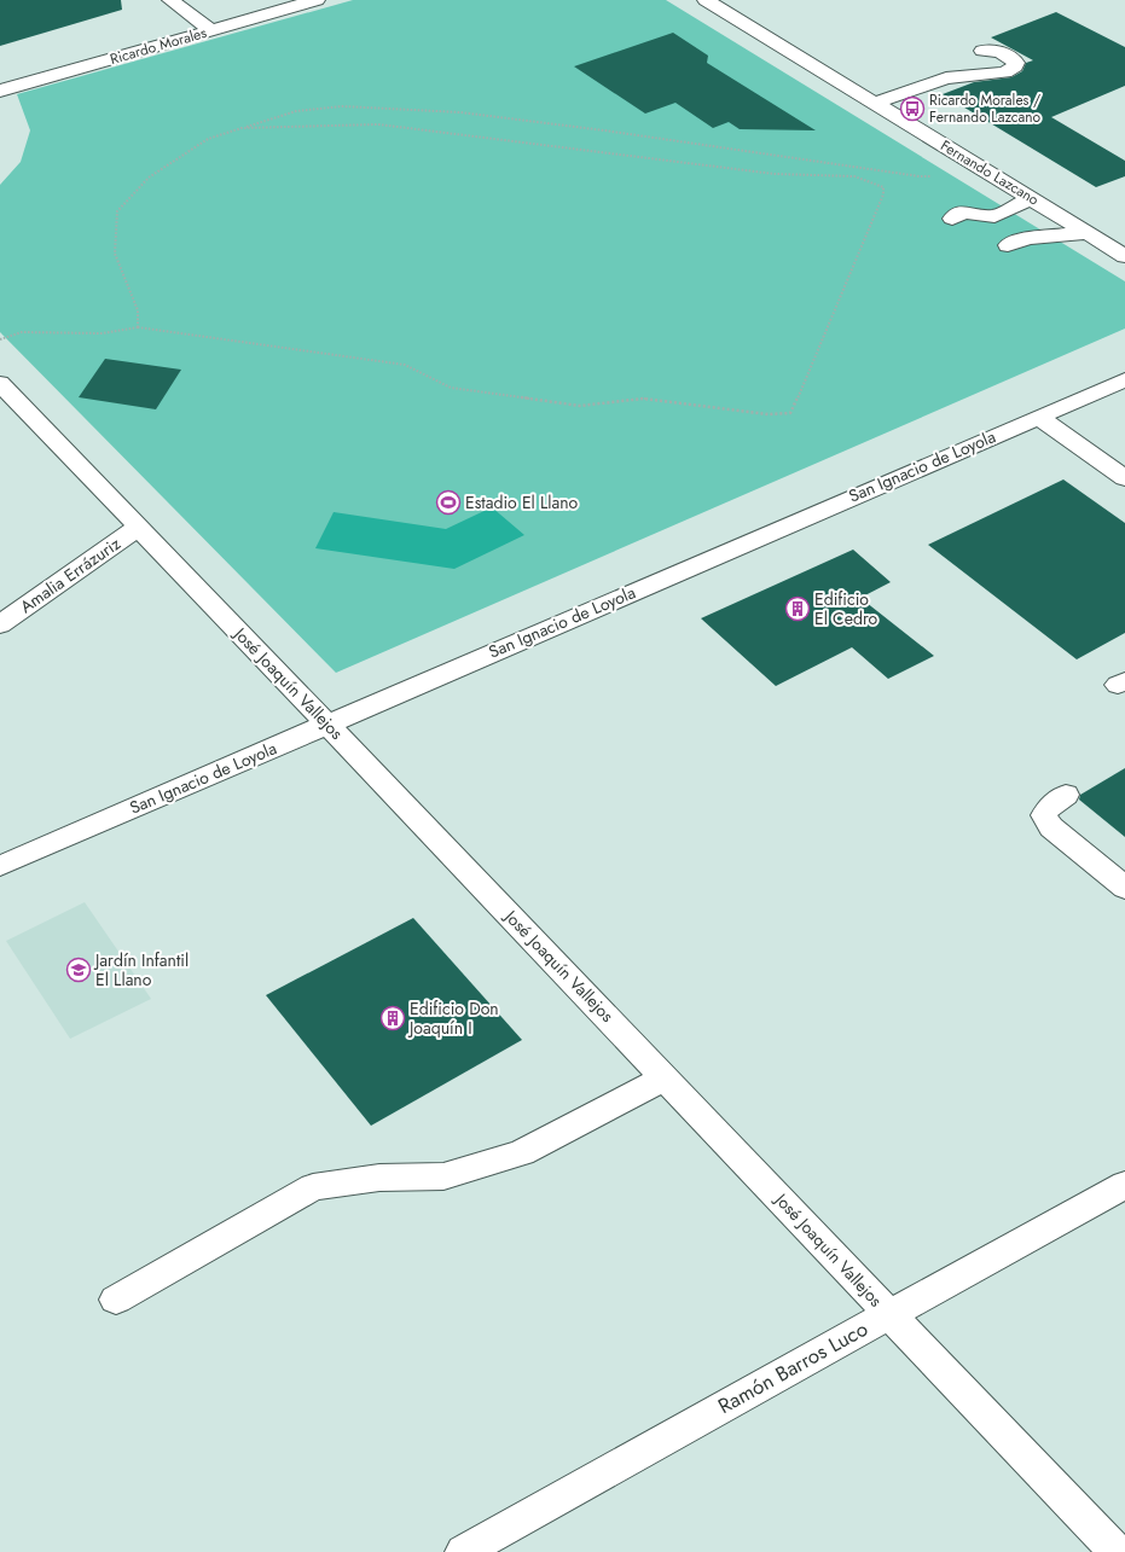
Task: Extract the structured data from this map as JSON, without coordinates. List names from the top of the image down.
{
  "streets": {
    "street": [
      "Ricardo Morales",
      "Fernando Lazcano",
      "San Ignacio de Loyola",
      "Amalia Errázuriz",
      "José Joaquín Vallejos",
      "Ramón Barros Luco"
    ]
  },
  "crossings": [
    ["San Ignacio de Loyola", "José Joaquín Vallejos"],
    ["Amalia Errázuriz", "José Joaquín Vallejos"],
    ["José Joaquín Vallejos", "Ramón Barros Luco"]
  ],
  "places": {
    "bus stop": ["Ricardo Morales / Fernando Lazcano"],
    "sports": ["Estadio El Llano"],
    "building": ["Edificio El Cedro", "Edificio Don Joaquín I"],
    "school or university": ["Jardín Infantil El Llano"]
  }
}
